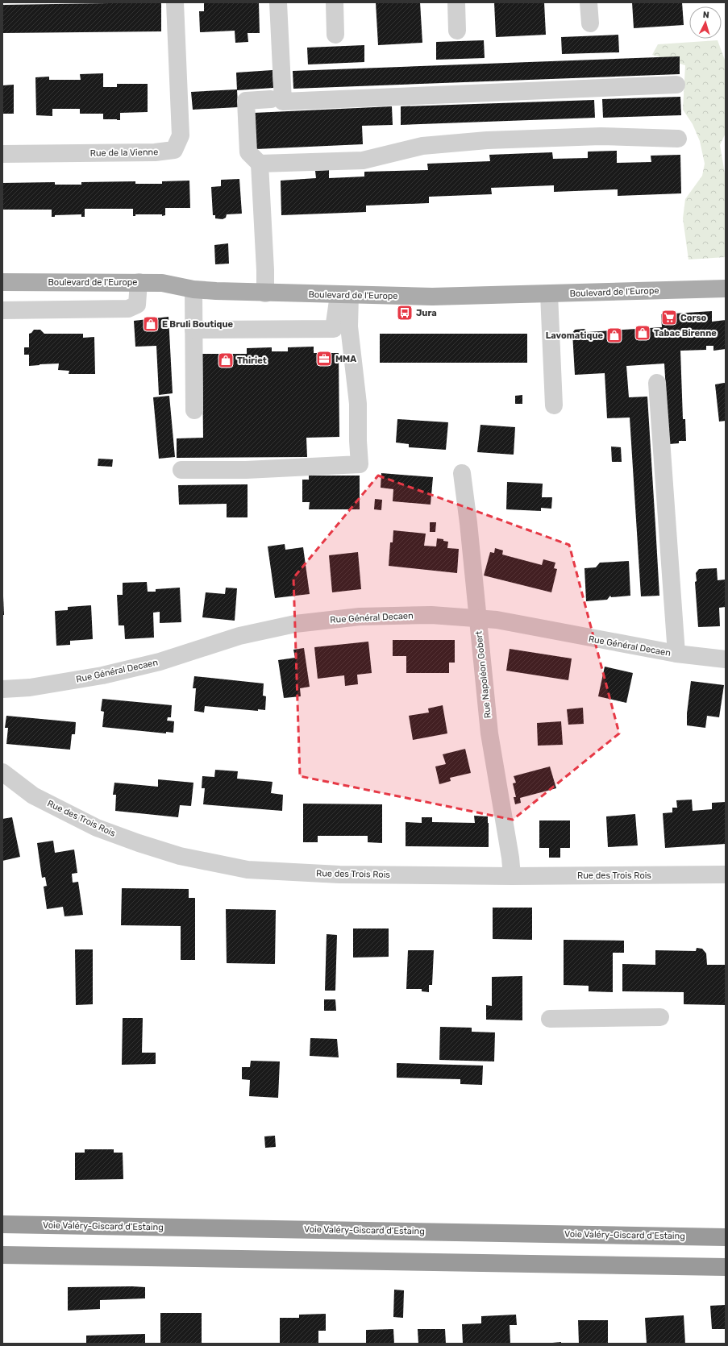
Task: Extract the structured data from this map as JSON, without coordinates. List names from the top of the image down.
{
  "streets": {
    "highway": ["Voie Valéry-Giscard d'Estaing"],
    "main road": ["Boulevard de l'Europe"],
    "street": [
      "Rue de la Vienne",
      "Rue Général Decaen",
      "Rue Napoléon Gobert",
      "Rue des Trois Rois"
    ]
  },
  "crossings": [
    ["Rue Général Decaen", "Rue Napoléon Gobert"],
    ["Rue Napoléon Gobert", "Rue des Trois Rois"]
  ],
  "places": {
    "bus stop": ["Jura"],
    "supermarket": ["Corso"],
    "shop": [
      "E Bruli Boutique",
      "Tabac Birenne",
      "Lavomatique",
      "Thiriet"
    ],
    "office": ["MMA"]
  },
  "north": "top"
}
